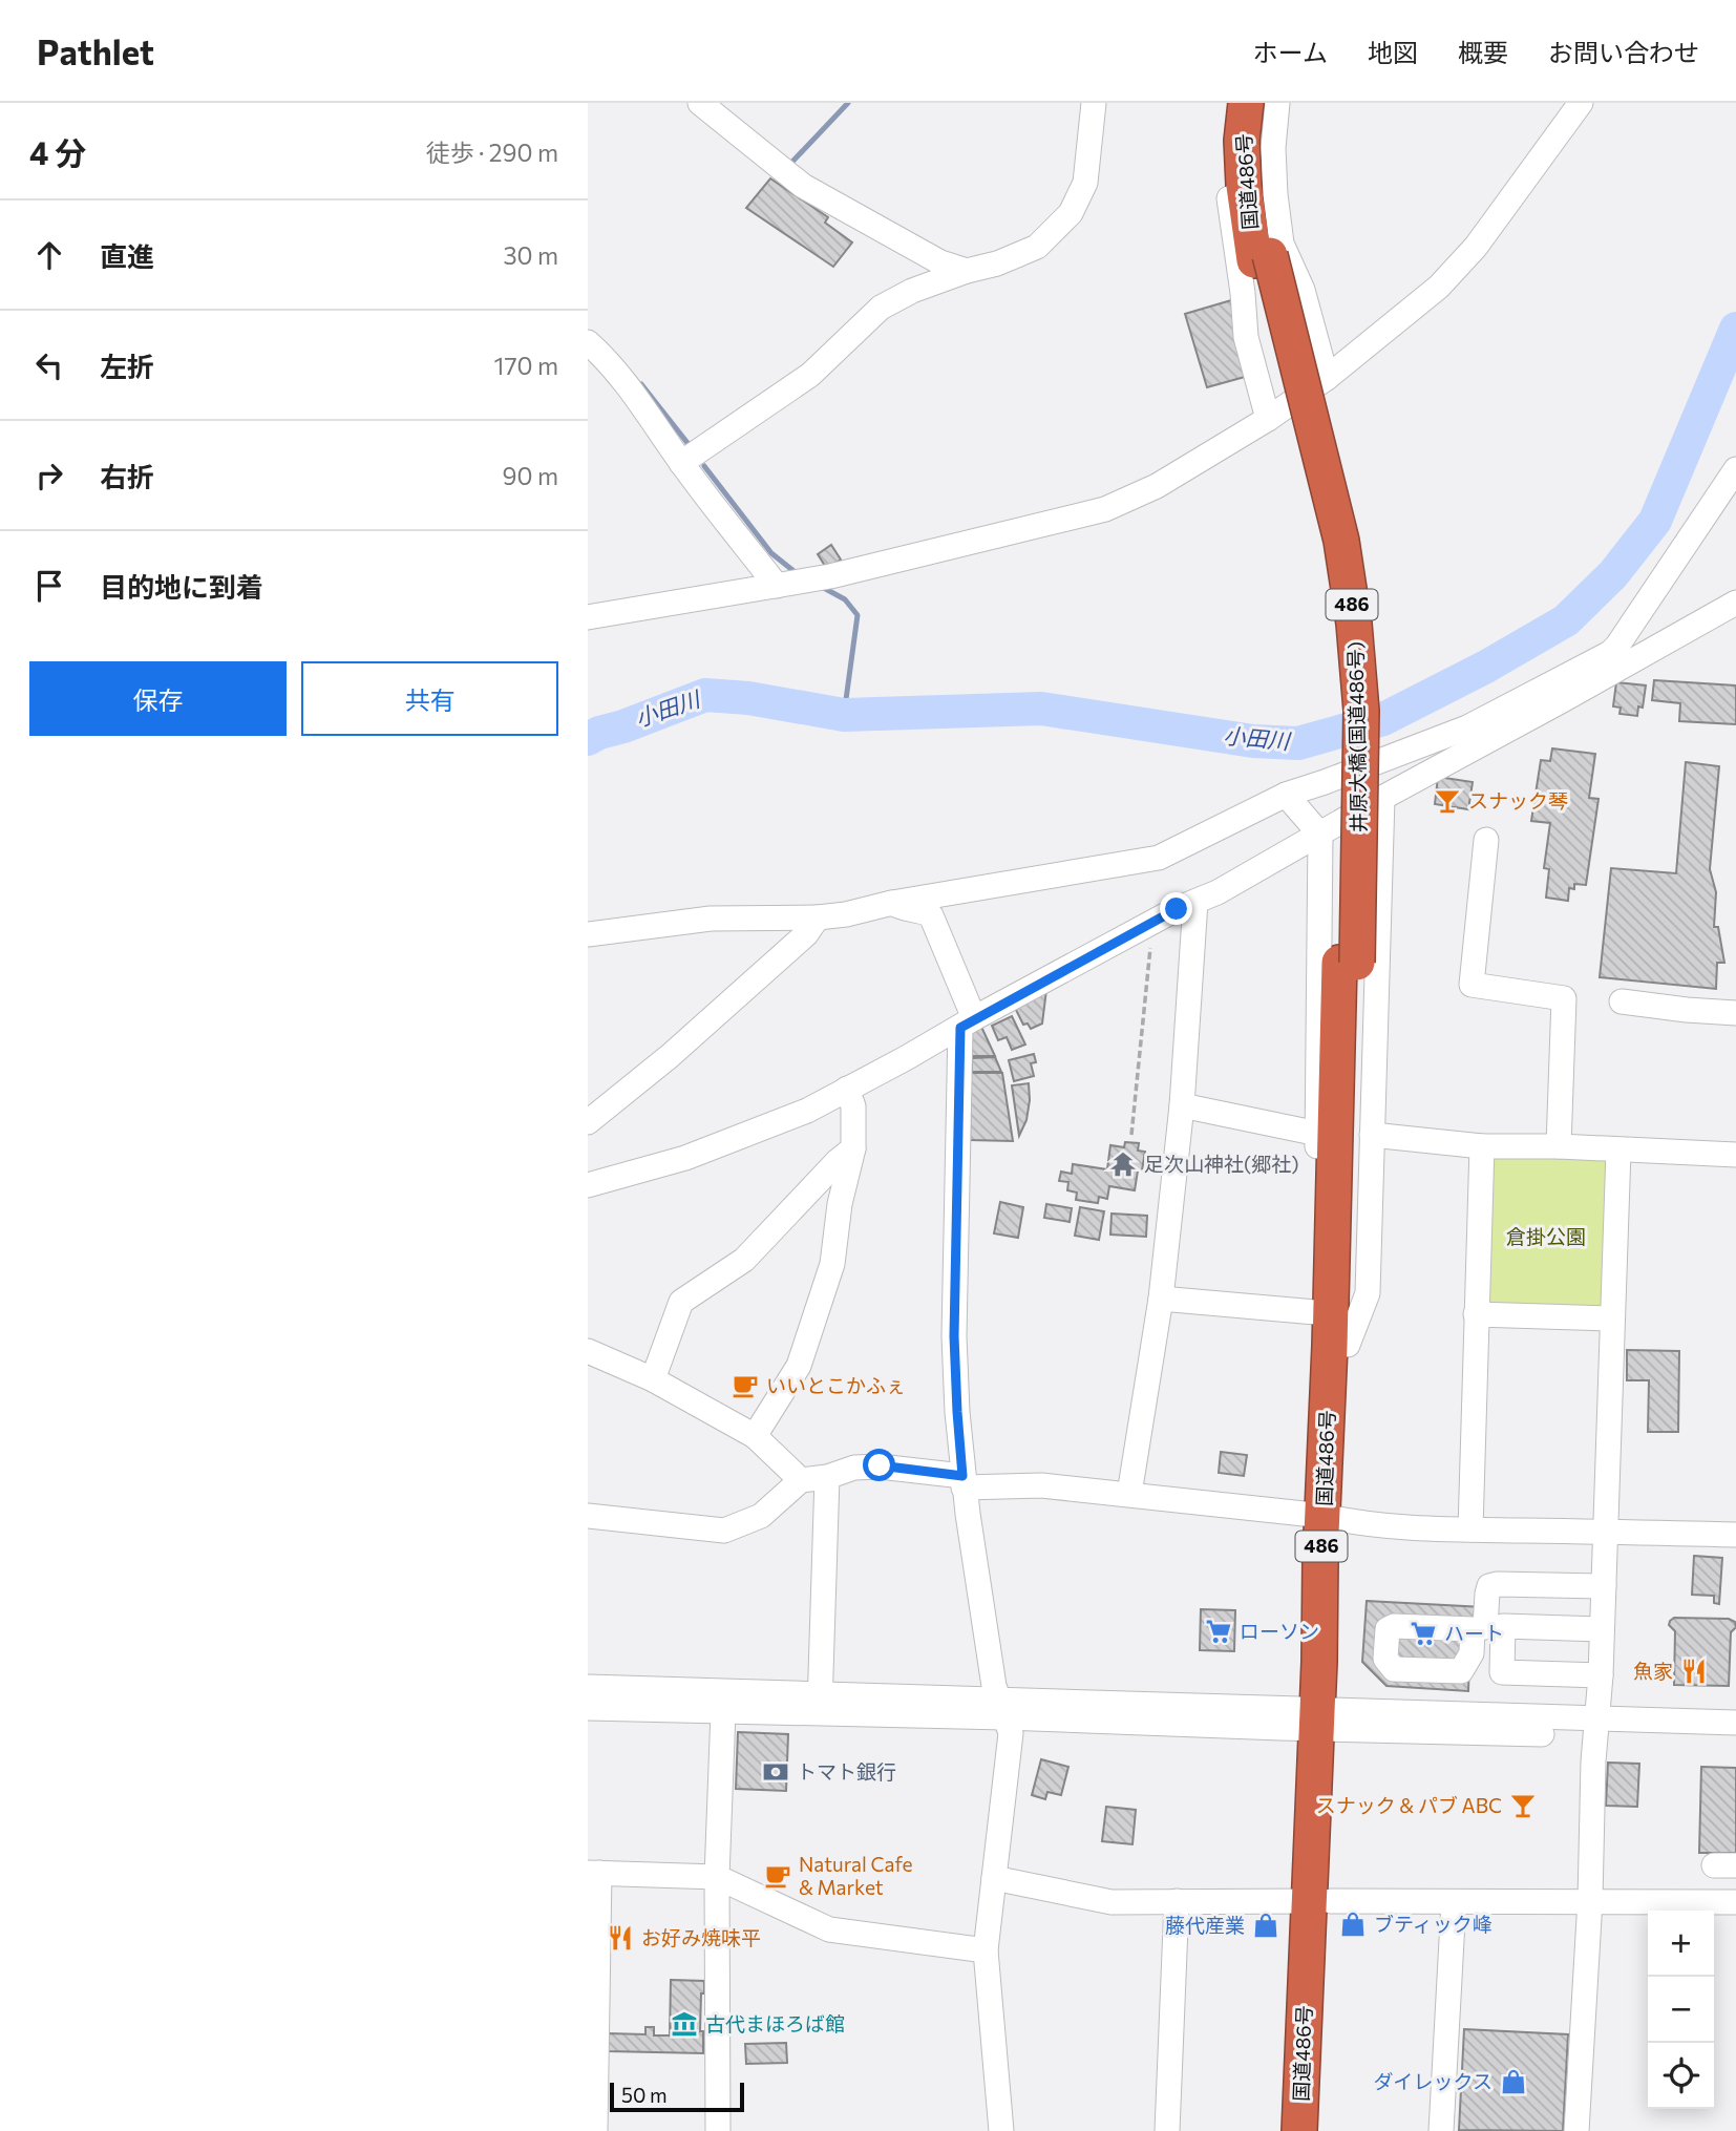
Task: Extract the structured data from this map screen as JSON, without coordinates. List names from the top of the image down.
{
  "streets": {
    "highway": ["国道486号", "486", "井原大橋(国道486号)"]
  },
  "crossings": [
    ["国道486号", "井原大橋(国道486号)"]
  ],
  "water": ["小田川"],
  "parks": ["倉掛公園"],
  "places": {
    "bar": ["スナック琴", "スナック & パブ ABC"],
    "temple": ["足次山神社(郷社)"],
    "cafe": ["いいとこかふぇ", "Natural Cafe & Market"],
    "supermarket": ["ローソン", "ハート"],
    "restaurant": ["魚家", "お好み焼味平"],
    "bank": ["トマト銀行"],
    "shop": ["ブティック峰", "藤代産業", "ダイレックス"],
    "museum": ["古代まほろば館"]
  },
  "scale_bar": "50 m",
  "page": {
    "header": "Pathlet",
    "nav": [
      "ホーム",
      "地図",
      "概要",
      "お問い合わせ"
    ],
    "heading": ["4 分", "徒歩 · 290 m"],
    "list": [
      ["直進", "30 m"],
      ["左折", "170 m"],
      ["右折", "90 m"],
      "目的地に到着"
    ],
    "buttons": ["保存", "共有"],
    "map_buttons": ["+", "−"],
    "scale": "50 m"
  }
}
